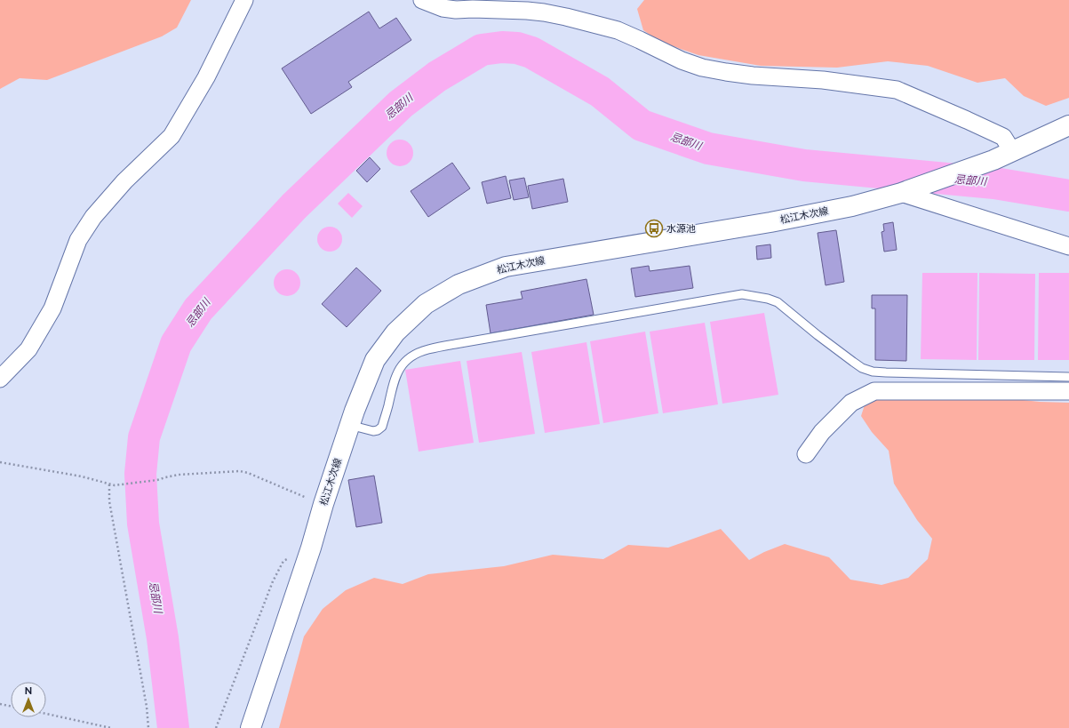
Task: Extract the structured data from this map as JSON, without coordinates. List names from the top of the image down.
{
  "streets": {
    "main road": ["松江木次線"]
  },
  "water": ["忌部川"],
  "places": {
    "bus stop": ["水源池"]
  },
  "north": "top"
}
